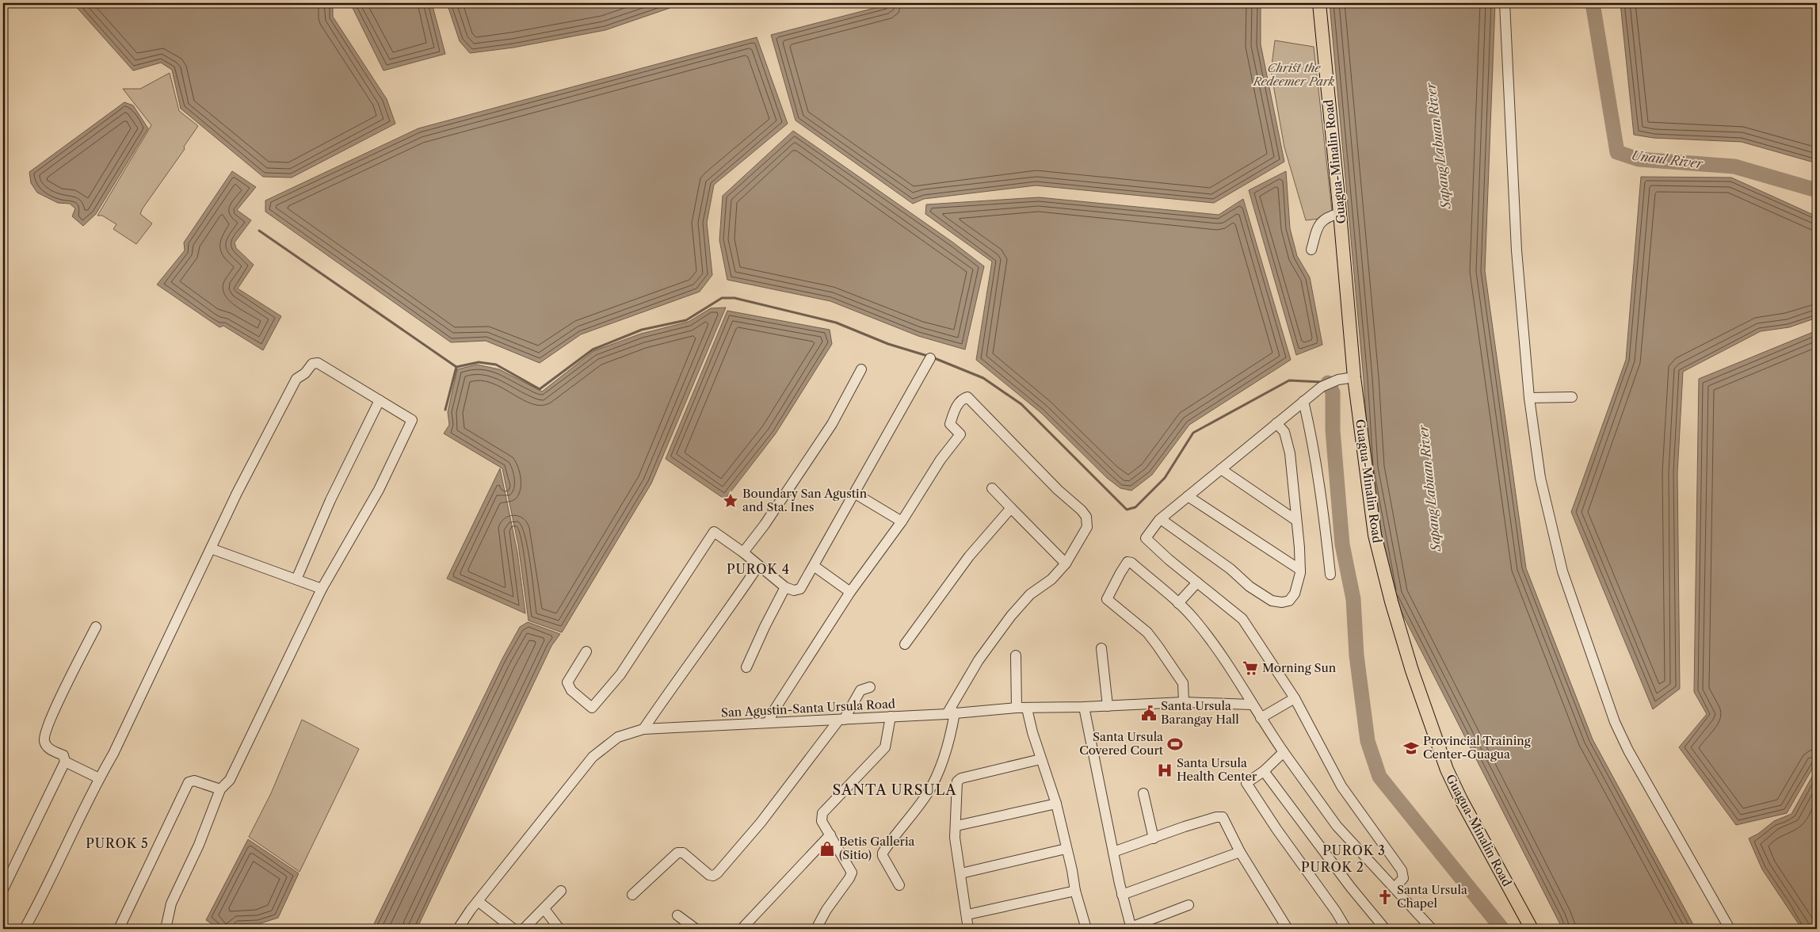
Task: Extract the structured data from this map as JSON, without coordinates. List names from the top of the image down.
{
  "streets": {
    "main road": ["Guagua-Minalin Road"],
    "street": ["San Agustin-Santa Ursula Road"]
  },
  "districts": [
    "PUROK 4",
    "SANTA URSULA",
    "PUROK 5",
    "PUROK 3",
    "PUROK 2"
  ],
  "water": ["Sapang Labuan River", "Unaul River"],
  "parks": ["Christ the Redeemer Park"],
  "places": {
    "place": ["Boundary San Agustin and Sta. Ines"],
    "supermarket": ["Morning Sun"],
    "public building": ["Santa Ursula Barangay Hall"],
    "sports": ["Santa Ursula Covered Court"],
    "school or university": ["Provincial Training Center-Guagua"],
    "hospital": ["Santa Ursula Health Center"],
    "shop": ["Betis Galleria (Sitio)"],
    "church": ["Santa Ursula Chapel"]
  }
}
